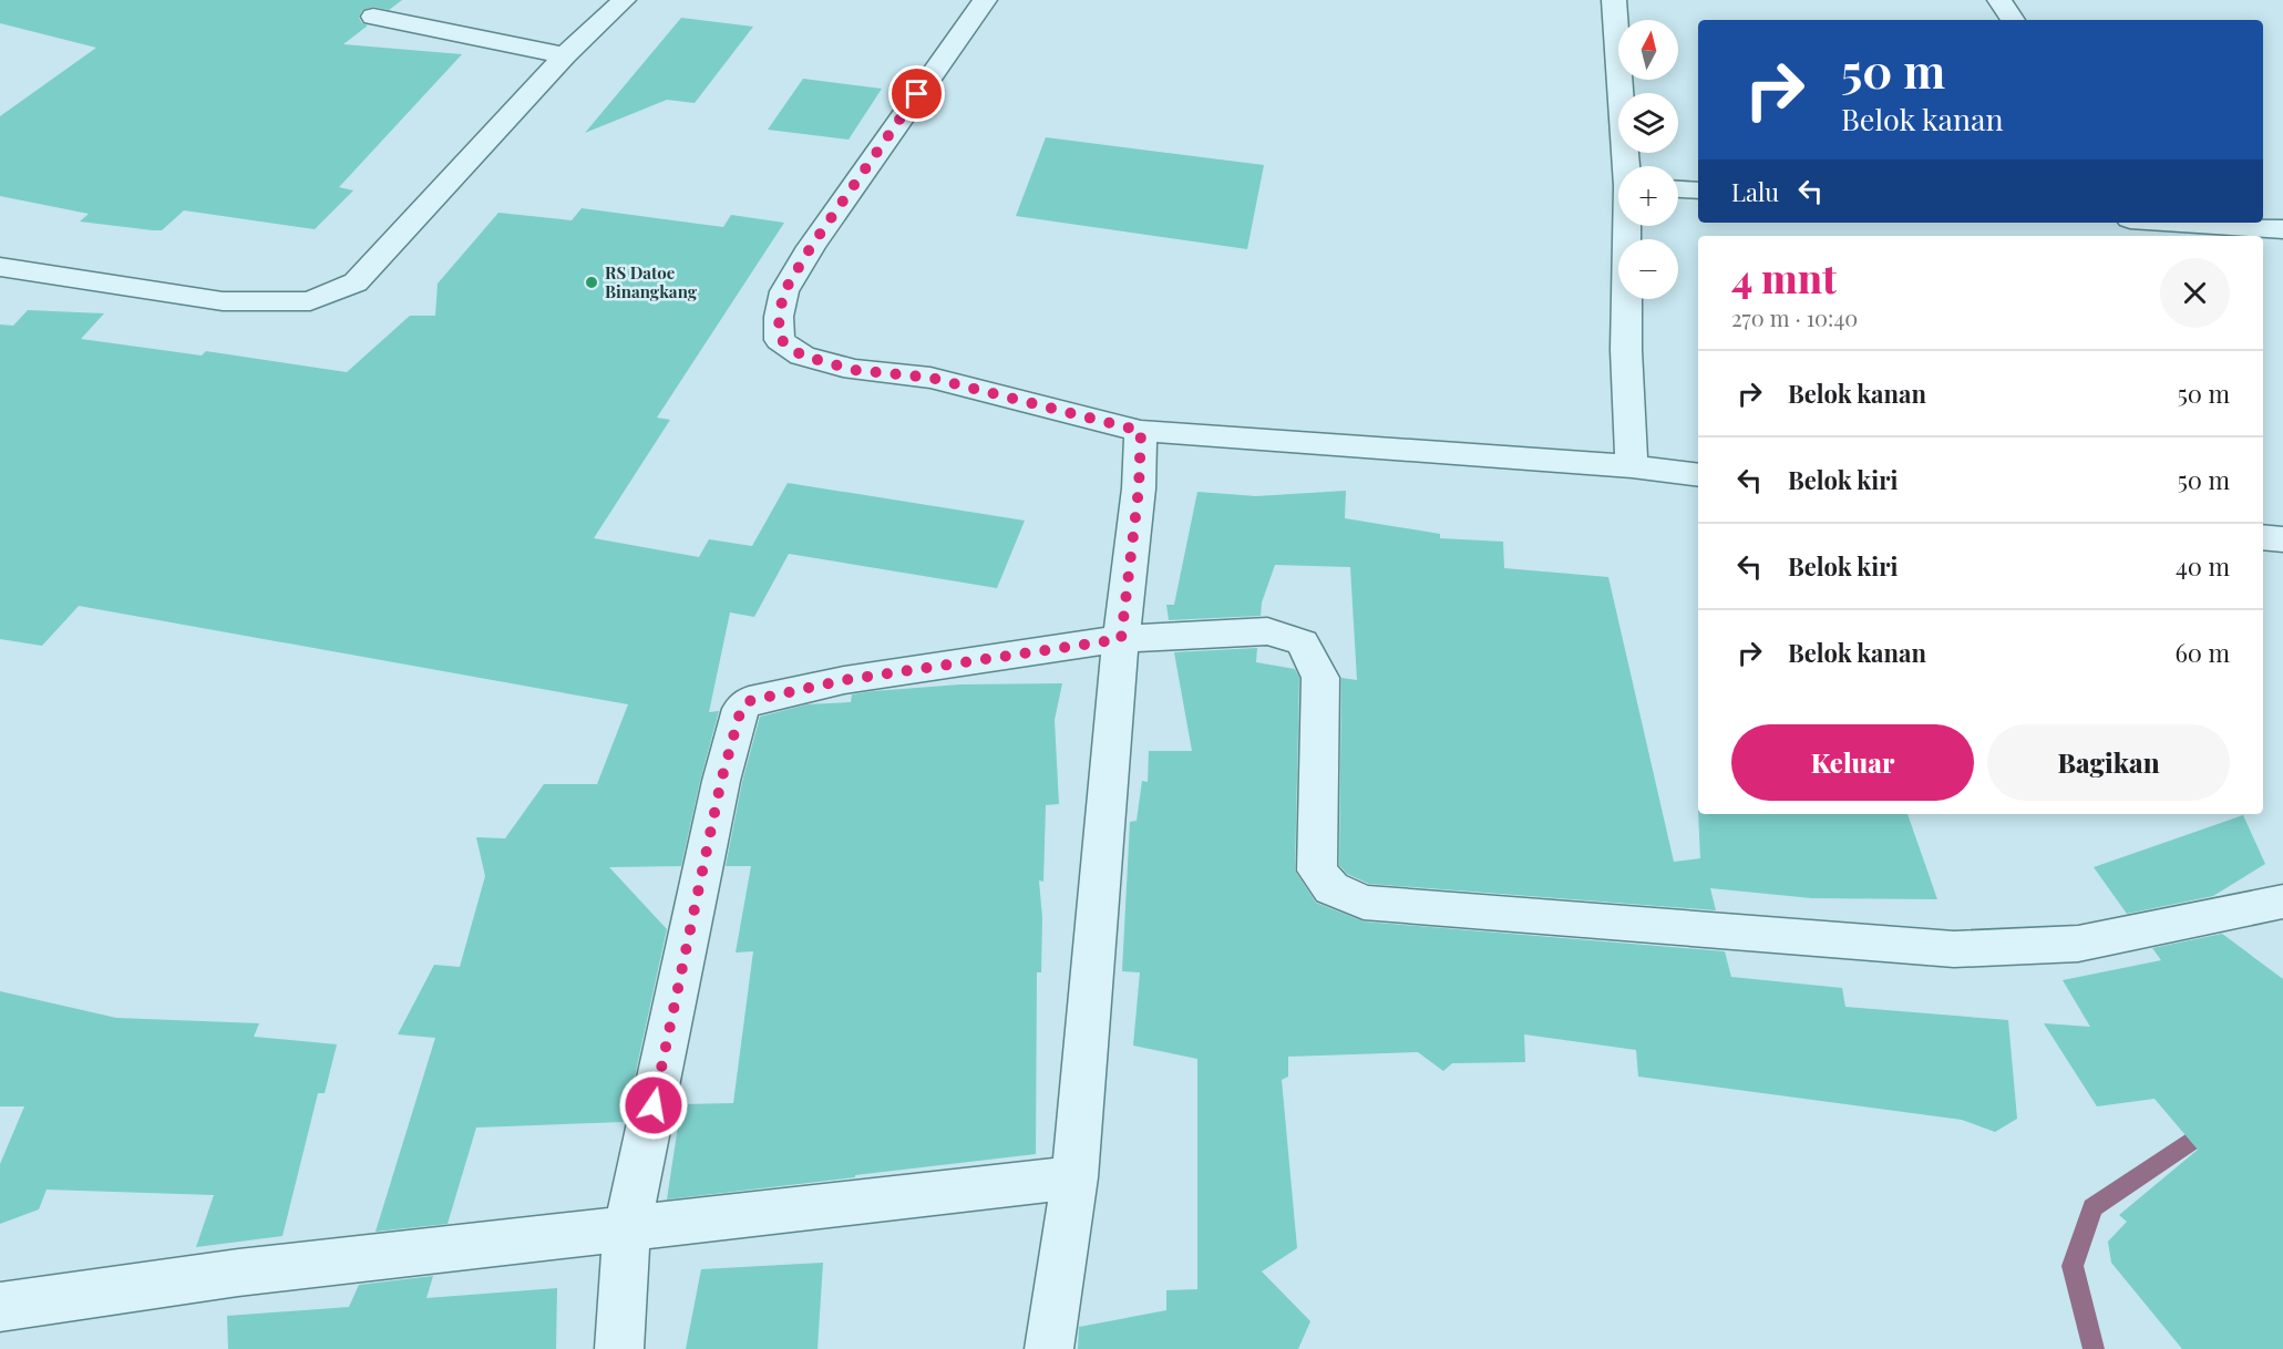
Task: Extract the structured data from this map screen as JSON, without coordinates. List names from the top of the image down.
{
  "places": ["RS Datoe Binangkang"],
  "north": "top",
  "page": {
    "map_buttons": ["+", "−"],
    "turn": ["50 m", "Belok kanan"],
    "then": "Lalu",
    "heading": ["4 mnt", "270 m · 10:40"],
    "list": [
      {
        "name": "Belok kanan",
        "value": "50 m"
      },
      {
        "name": "Belok kiri",
        "value": "50 m"
      },
      {
        "name": "Belok kiri",
        "value": "40 m"
      },
      {
        "name": "Belok kanan",
        "value": "60 m"
      }
    ],
    "buttons": ["Keluar", "Bagikan"]
  }
}
